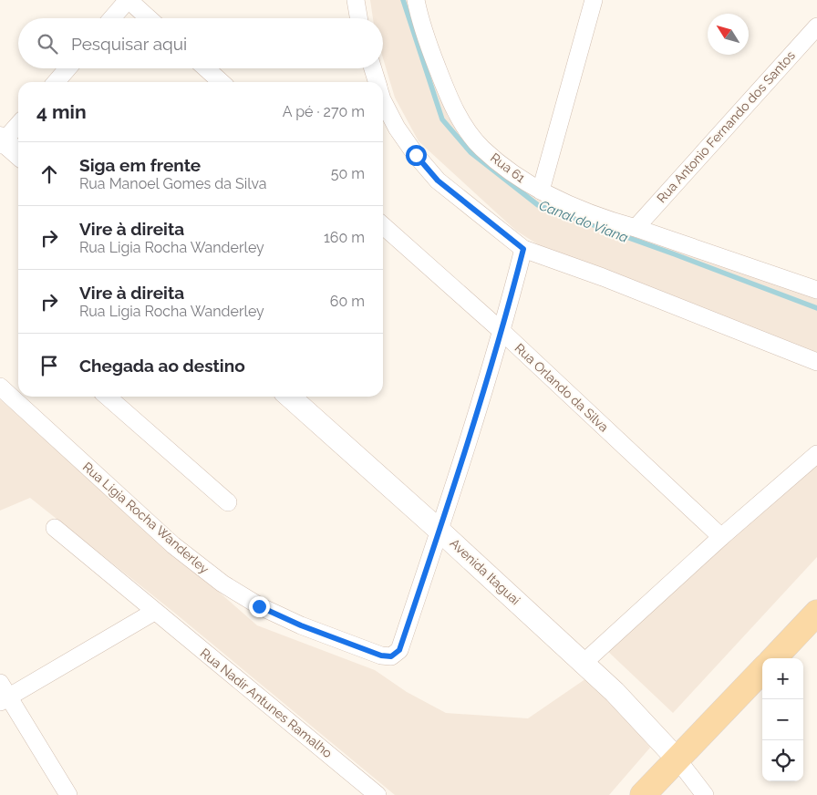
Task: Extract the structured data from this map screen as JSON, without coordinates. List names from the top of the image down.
{
  "streets": {
    "street": [
      "Rua Antonio Fernando dos Santos",
      "Rua 61",
      "Rua Orlando da Silva",
      "Rua Ligia Rocha Wanderley",
      "Avenida Itaguai",
      "Rua Nadir Antunes Ramalho"
    ]
  },
  "crossings": [
    ["Rua Antonio Fernando dos Santos", "Rua 61"],
    ["Rua Orlando da Silva", "Rua Ligia Rocha Wanderley"],
    ["Rua Ligia Rocha Wanderley", "Avenida Itaguai"]
  ],
  "water": ["Canal do Viana"],
  "north": "top left",
  "page": {
    "search": "Pesquisar aqui",
    "heading": ["4 min", "A pé · 270 m"],
    "list": [
      ["Siga em frente", "Rua Manoel Gomes da Silva", "50 m"],
      ["Vire à direita", "Rua Ligia Rocha Wanderley", "160 m"],
      ["Vire à direita", "Rua Ligia Rocha Wanderley", "60 m"],
      "Chegada ao destino"
    ],
    "map_buttons": ["+", "−"]
  }
}
